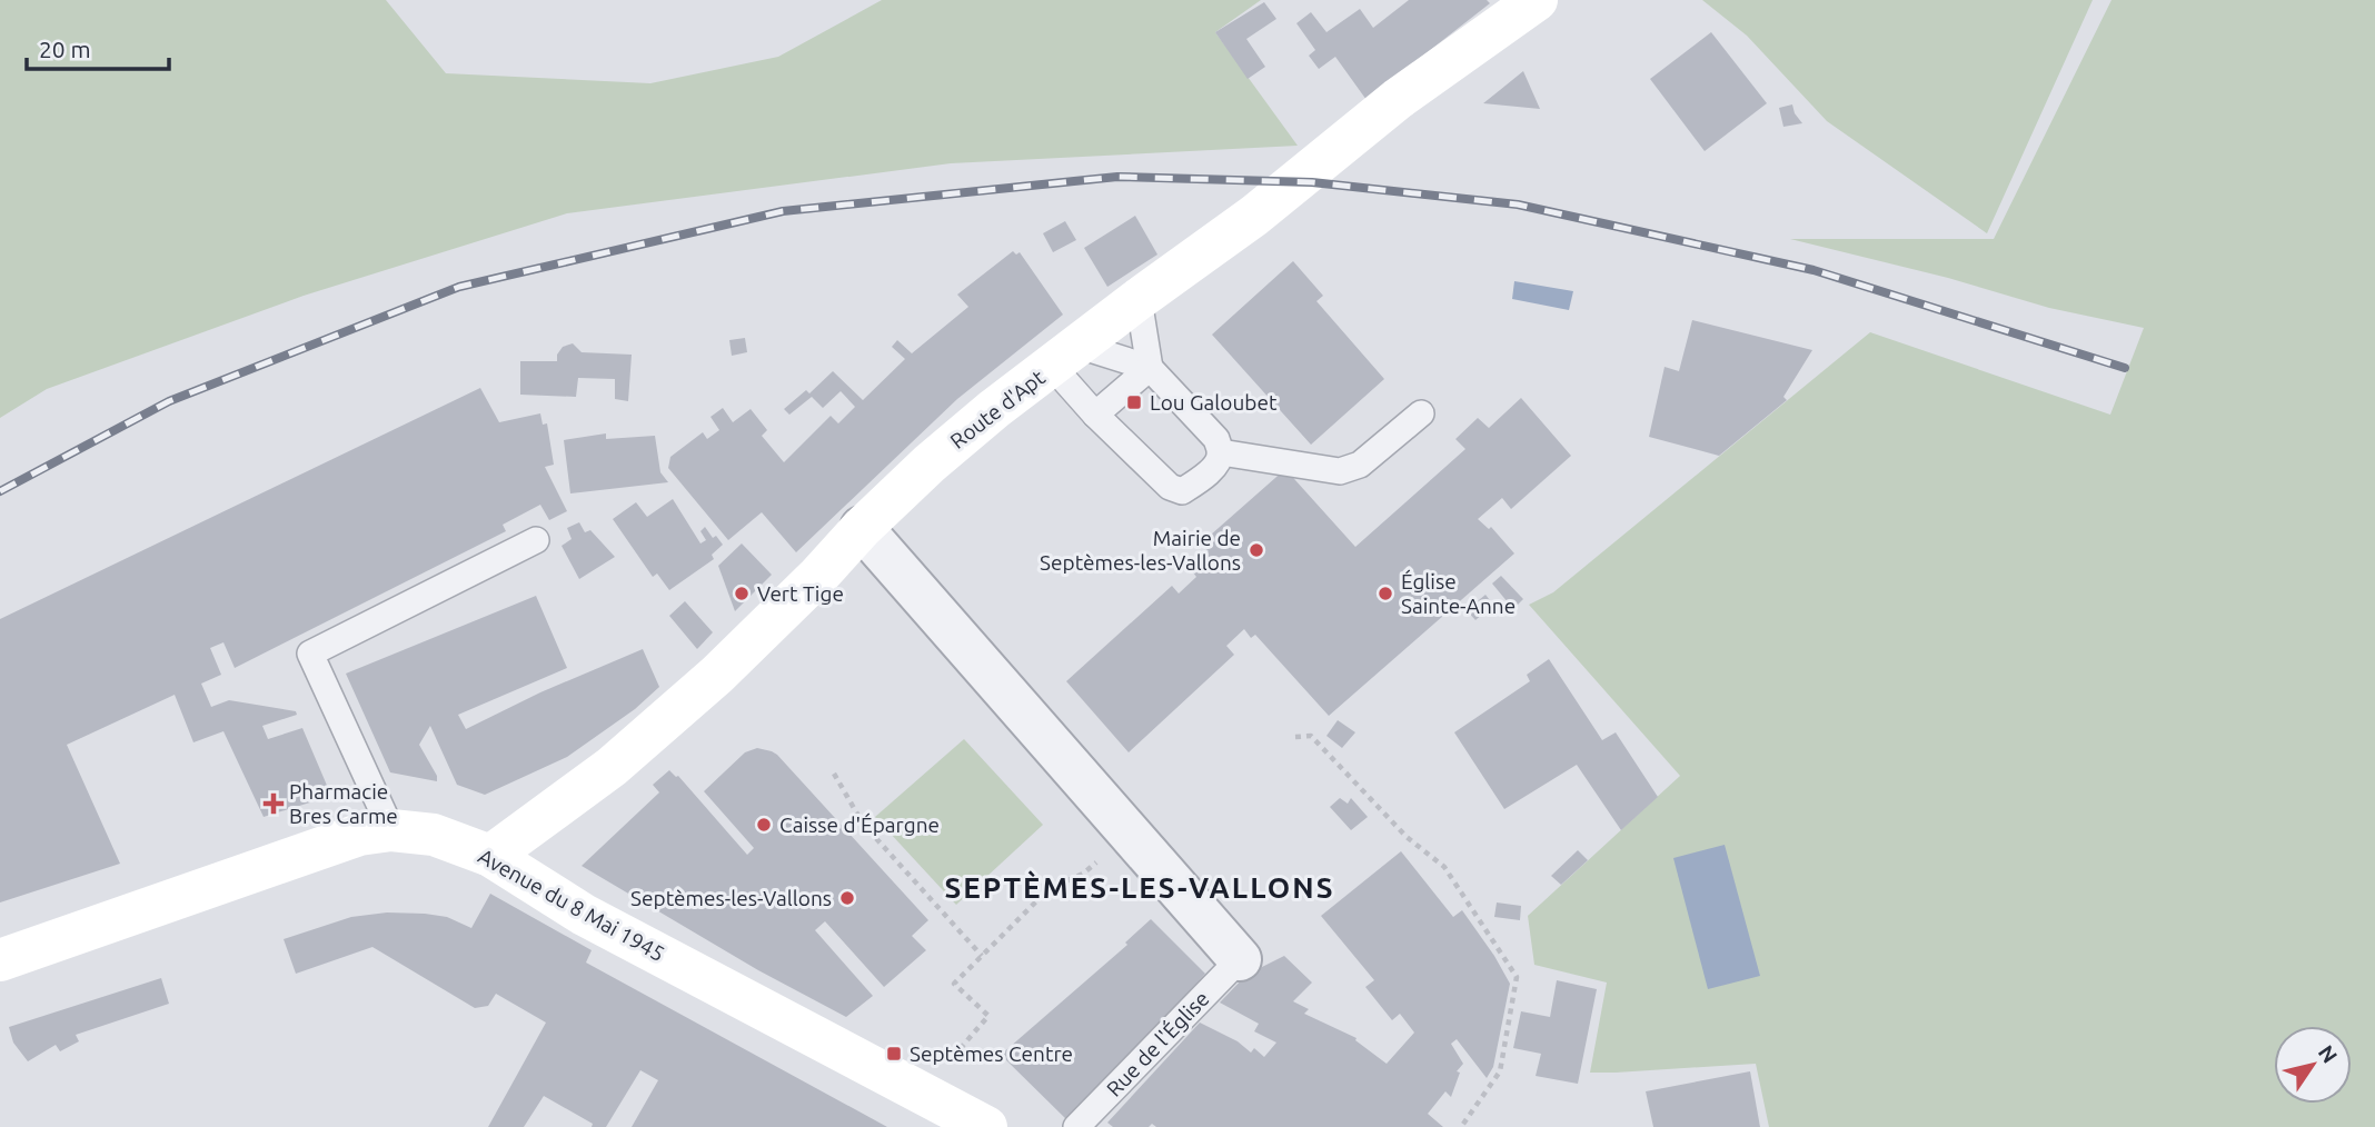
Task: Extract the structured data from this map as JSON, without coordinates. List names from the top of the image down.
{
  "streets": {
    "main road": ["Route d'Apt", "Avenue du 8 Mai 1945"],
    "lane": ["Rue de l'Église"]
  },
  "crossings": [
    ["Route d'Apt", "Avenue du 8 Mai 1945"]
  ],
  "districts": ["SEPTÈMES-LES-VALLONS"],
  "places": {
    "transit": ["Lou Galoubet", "Septèmes Centre"],
    "other": [
      "Mairie de Septèmes-les-Vallons",
      "Vert Tige",
      "Église Sainte-Anne",
      "Caisse d'Épargne",
      "Septèmes-les-Vallons"
    ],
    "health": ["Pharmacie Bres Carme"]
  },
  "scale_bar": "20 m",
  "north": "top right"
}
